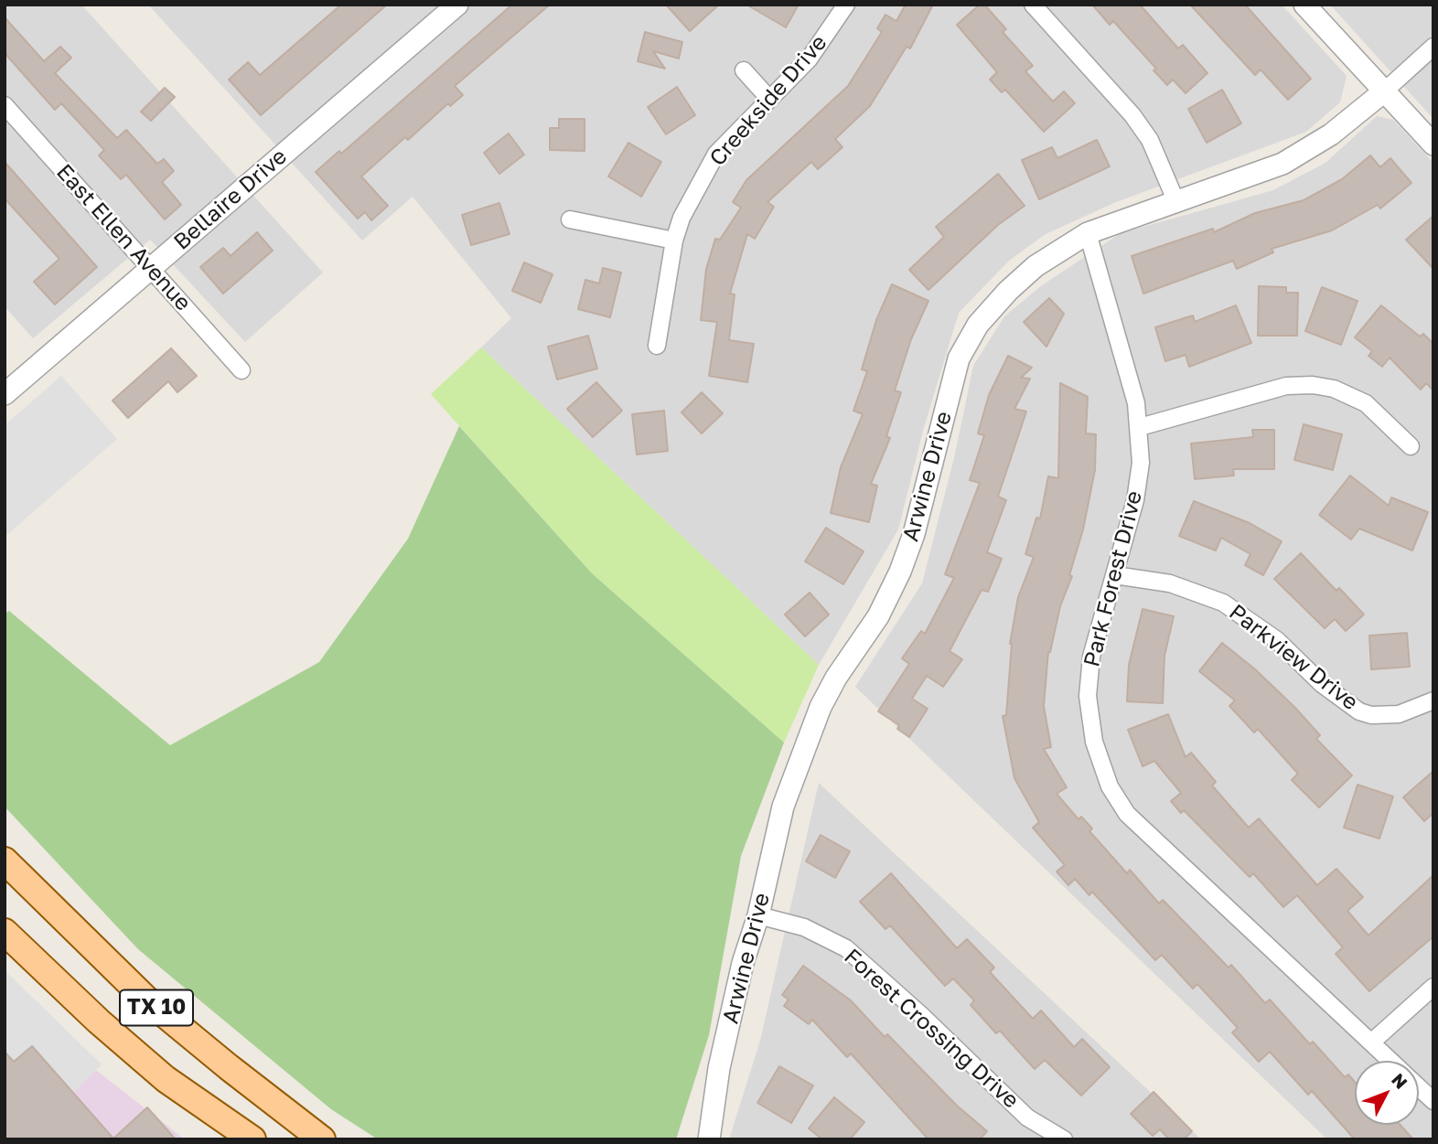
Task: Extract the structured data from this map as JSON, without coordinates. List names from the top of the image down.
{
  "streets": {
    "main road": ["TX 10"],
    "street": [
      "Creekside Drive",
      "Bellaire Drive",
      "East Ellen Avenue",
      "Arwine Drive",
      "Park Forest Drive",
      "Parkview Drive",
      "Forest Crossing Drive"
    ]
  },
  "crossings": [
    ["Bellaire Drive", "East Ellen Avenue"],
    ["Arwine Drive", "Park Forest Drive"],
    ["Arwine Drive", "Forest Crossing Drive"],
    ["Park Forest Drive", "Parkview Drive"]
  ],
  "north": "top right"
}
